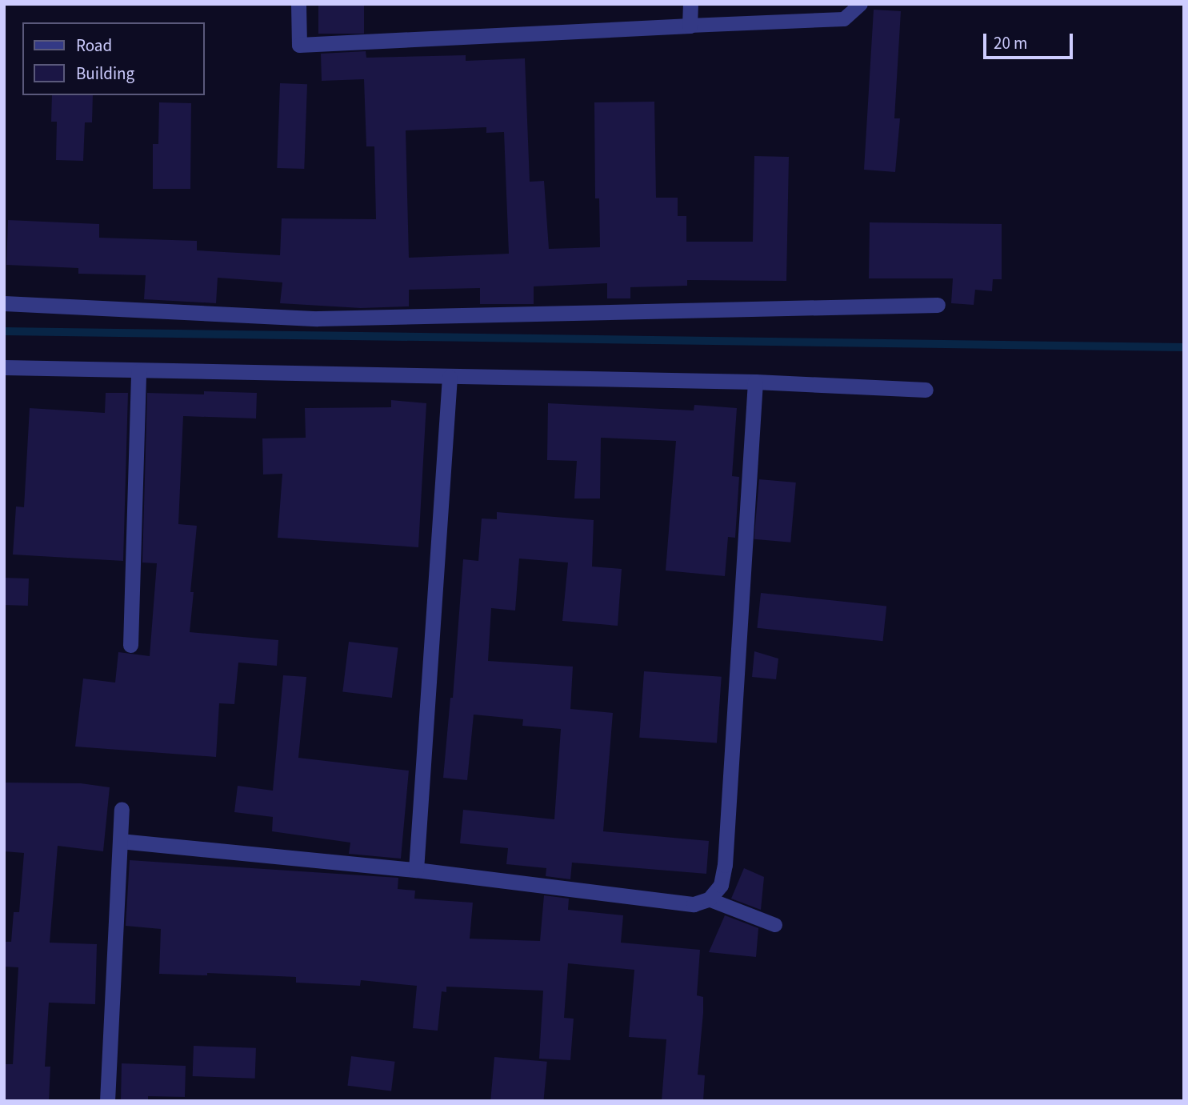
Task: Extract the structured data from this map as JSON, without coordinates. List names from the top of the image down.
{
  "legend": ["Road", "Building"],
  "scale_bar": "20 m"
}
